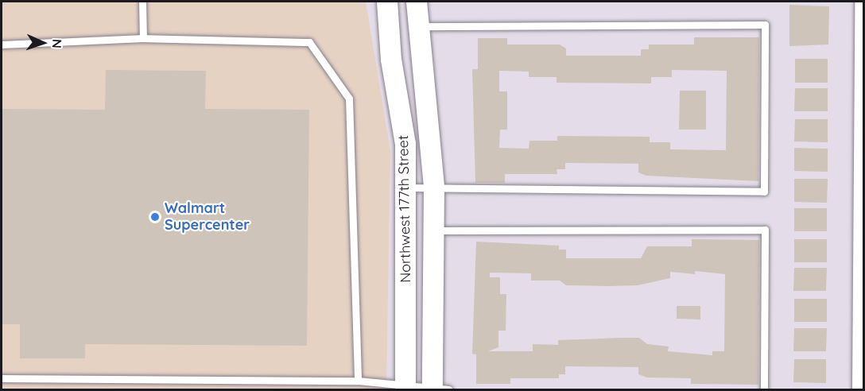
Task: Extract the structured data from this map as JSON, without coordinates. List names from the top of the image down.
{
  "streets": {
    "street": ["Northwest 177th Street"]
  },
  "places": ["Walmart Supercenter"],
  "north": "right"
}
